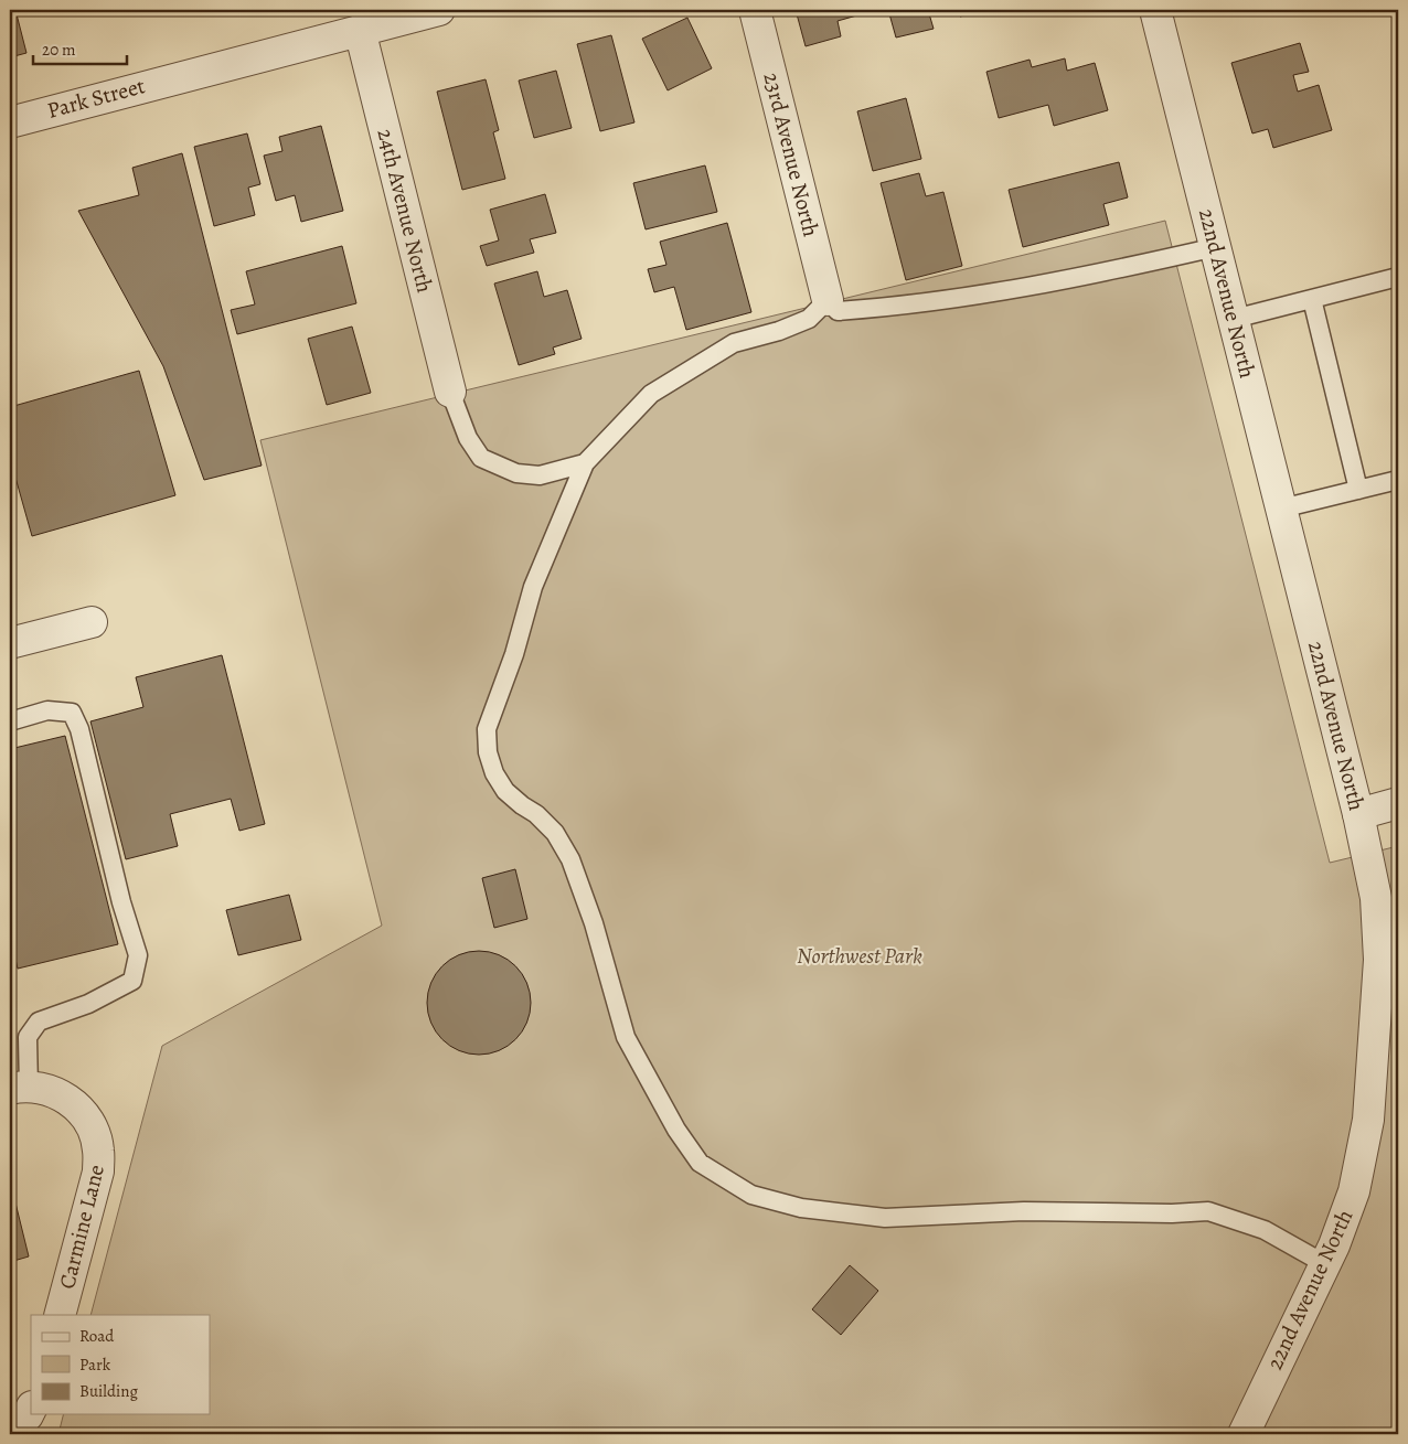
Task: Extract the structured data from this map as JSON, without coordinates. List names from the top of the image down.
{
  "streets": {
    "street": [
      "Park Street",
      "23rd Avenue North",
      "24th Avenue North",
      "22nd Avenue North",
      "Carmine Lane"
    ]
  },
  "crossings": [
    ["Park Street", "24th Avenue North"]
  ],
  "parks": ["Northwest Park"],
  "legend": ["Road", "Park", "Building"],
  "scale_bar": "20 m"
}
